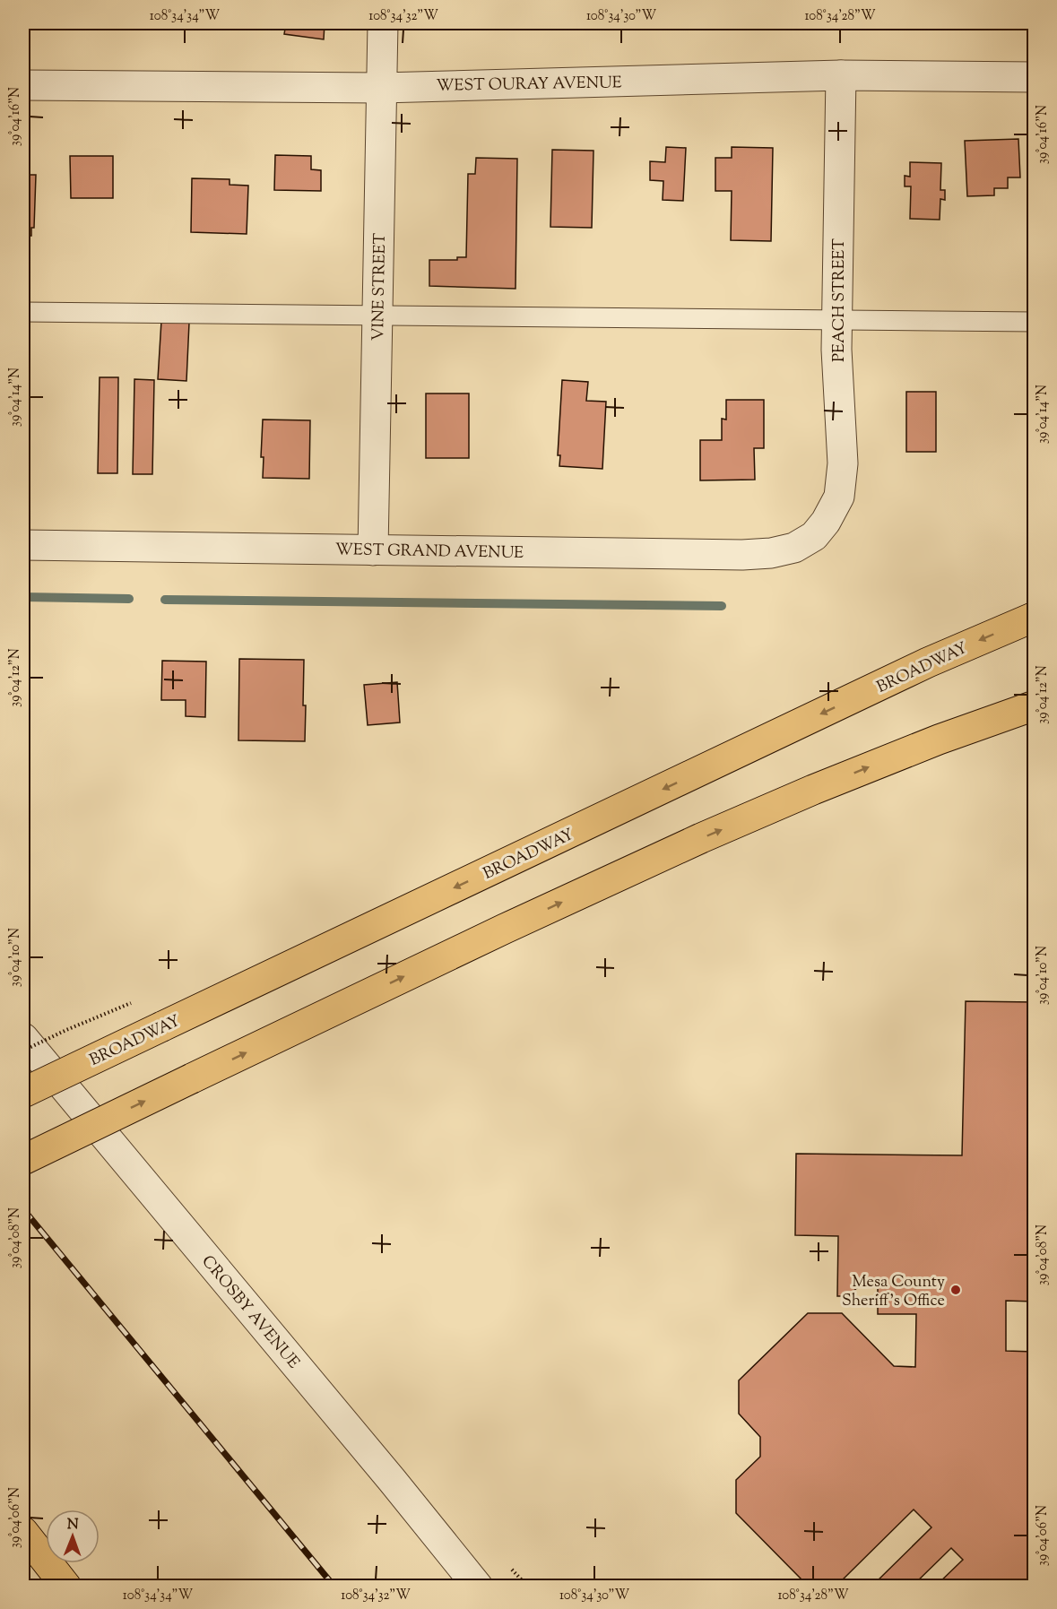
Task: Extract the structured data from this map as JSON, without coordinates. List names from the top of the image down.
{
  "streets": {
    "main road": ["BROADWAY"],
    "street": [
      "WEST OURAY AVENUE",
      "VINE STREET",
      "PEACH STREET",
      "WEST GRAND AVENUE",
      "CROSBY AVENUE"
    ]
  },
  "crossings": [
    ["WEST OURAY AVENUE", "VINE STREET"],
    ["WEST OURAY AVENUE", "PEACH STREET"],
    ["VINE STREET", "WEST GRAND AVENUE"],
    ["PEACH STREET", "WEST GRAND AVENUE"]
  ],
  "places": ["Mesa County Sheriff's Office"],
  "north": "top",
  "coordinates": [
    "108°34'34\"W",
    "108°34'32\"W",
    "108°34'30\"W",
    "108°34'28\"W",
    "39°04'16\"N",
    "39°04'14\"N",
    "39°04'12\"N",
    "39°04'10\"N",
    "39°04'08\"N",
    "39°04'06\"N"
  ]
}
